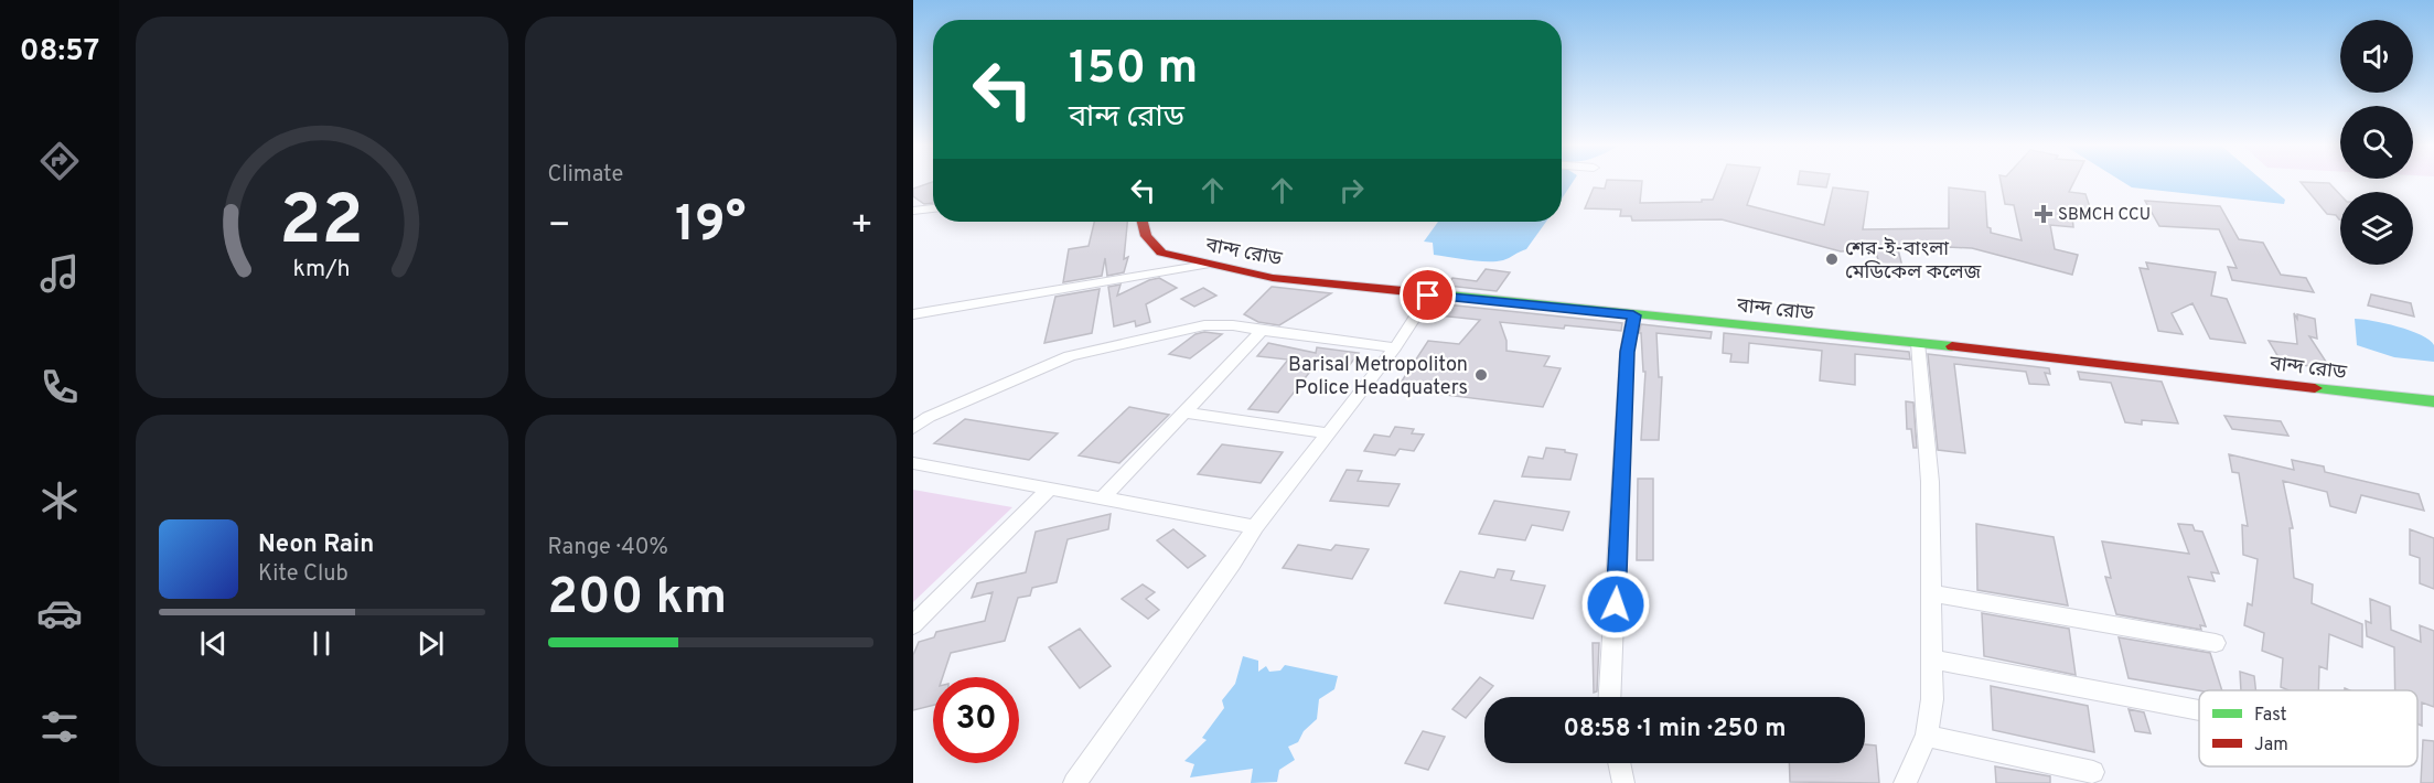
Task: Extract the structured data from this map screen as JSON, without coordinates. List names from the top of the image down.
{
  "streets": {
    "highway": ["বান্দ রোড"]
  },
  "places": {
    "health": ["SBMCH CCU"],
    "other": ["শের-ই-বাংলা মেডিকেল কলেজ", "Barisal Metropoliton Police Headquaters"]
  },
  "legend": ["Fast", "Jam"],
  "page": {
    "tabs": "08:57",
    "tile": [
      "Climate",
      ["Range · 40%", "200 km"]
    ],
    "turn": ["150 m", "বান্দ রোড"],
    "heat": ["−", "19°", "+"],
    "song": ["Neon Rain", "Kite Club"],
    "limit": "30",
    "trip": "08:58 · 1 min · 250 m",
    "gauge": ["22", "km/h"]
  }
}
